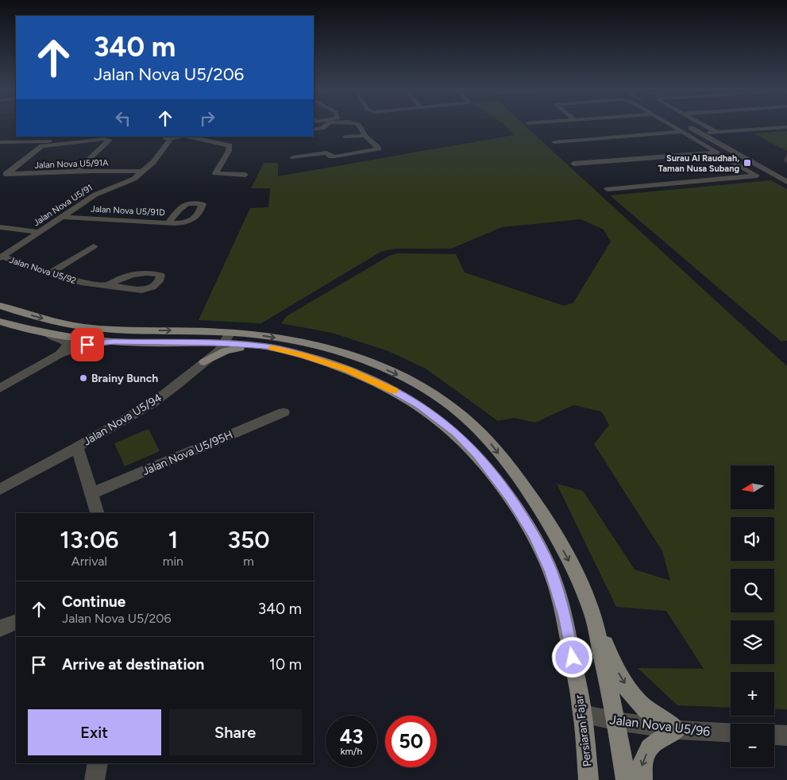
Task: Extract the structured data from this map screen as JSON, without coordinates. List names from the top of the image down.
{
  "streets": {
    "main road": ["Persiaran Fajar"],
    "street": [
      "Jalan Nova U5/91A",
      "Jalan Nova U5/91",
      "Jalan Nova U5/91D",
      "Jalan Nova U5/92",
      "Jalan Nova U5/94",
      "Jalan Nova U5/95H",
      "Jalan Nova U5/96"
    ]
  },
  "crossings": [
    ["Jalan Nova U5/91A", "Jalan Nova U5/91"],
    ["Jalan Nova U5/91", "Jalan Nova U5/91D"],
    ["Jalan Nova U5/91", "Jalan Nova U5/92"],
    ["Jalan Nova U5/94", "Persiaran Fajar"],
    ["Jalan Nova U5/96", "Persiaran Fajar"]
  ],
  "places": {
    "transit": ["Surau Al Raudhah, Taman Nusa Subang"],
    "other": ["Brainy Bunch"]
  },
  "north": "left",
  "page": {
    "turn": ["340 m", "Jalan Nova U5/206"],
    "map_buttons": ["+", "−"],
    "eta": [
      "13:06",
      "Arrival",
      "1",
      "min",
      "350",
      "m"
    ],
    "list": [
      {
        "name": "Continue",
        "note": "Jalan Nova U5/206",
        "value": "340 m"
      },
      {
        "name": "Arrive at destination",
        "value": "10 m"
      }
    ],
    "buttons": ["Exit", "Share"],
    "speed": "43 km/h",
    "limit": "50"
  }
}
